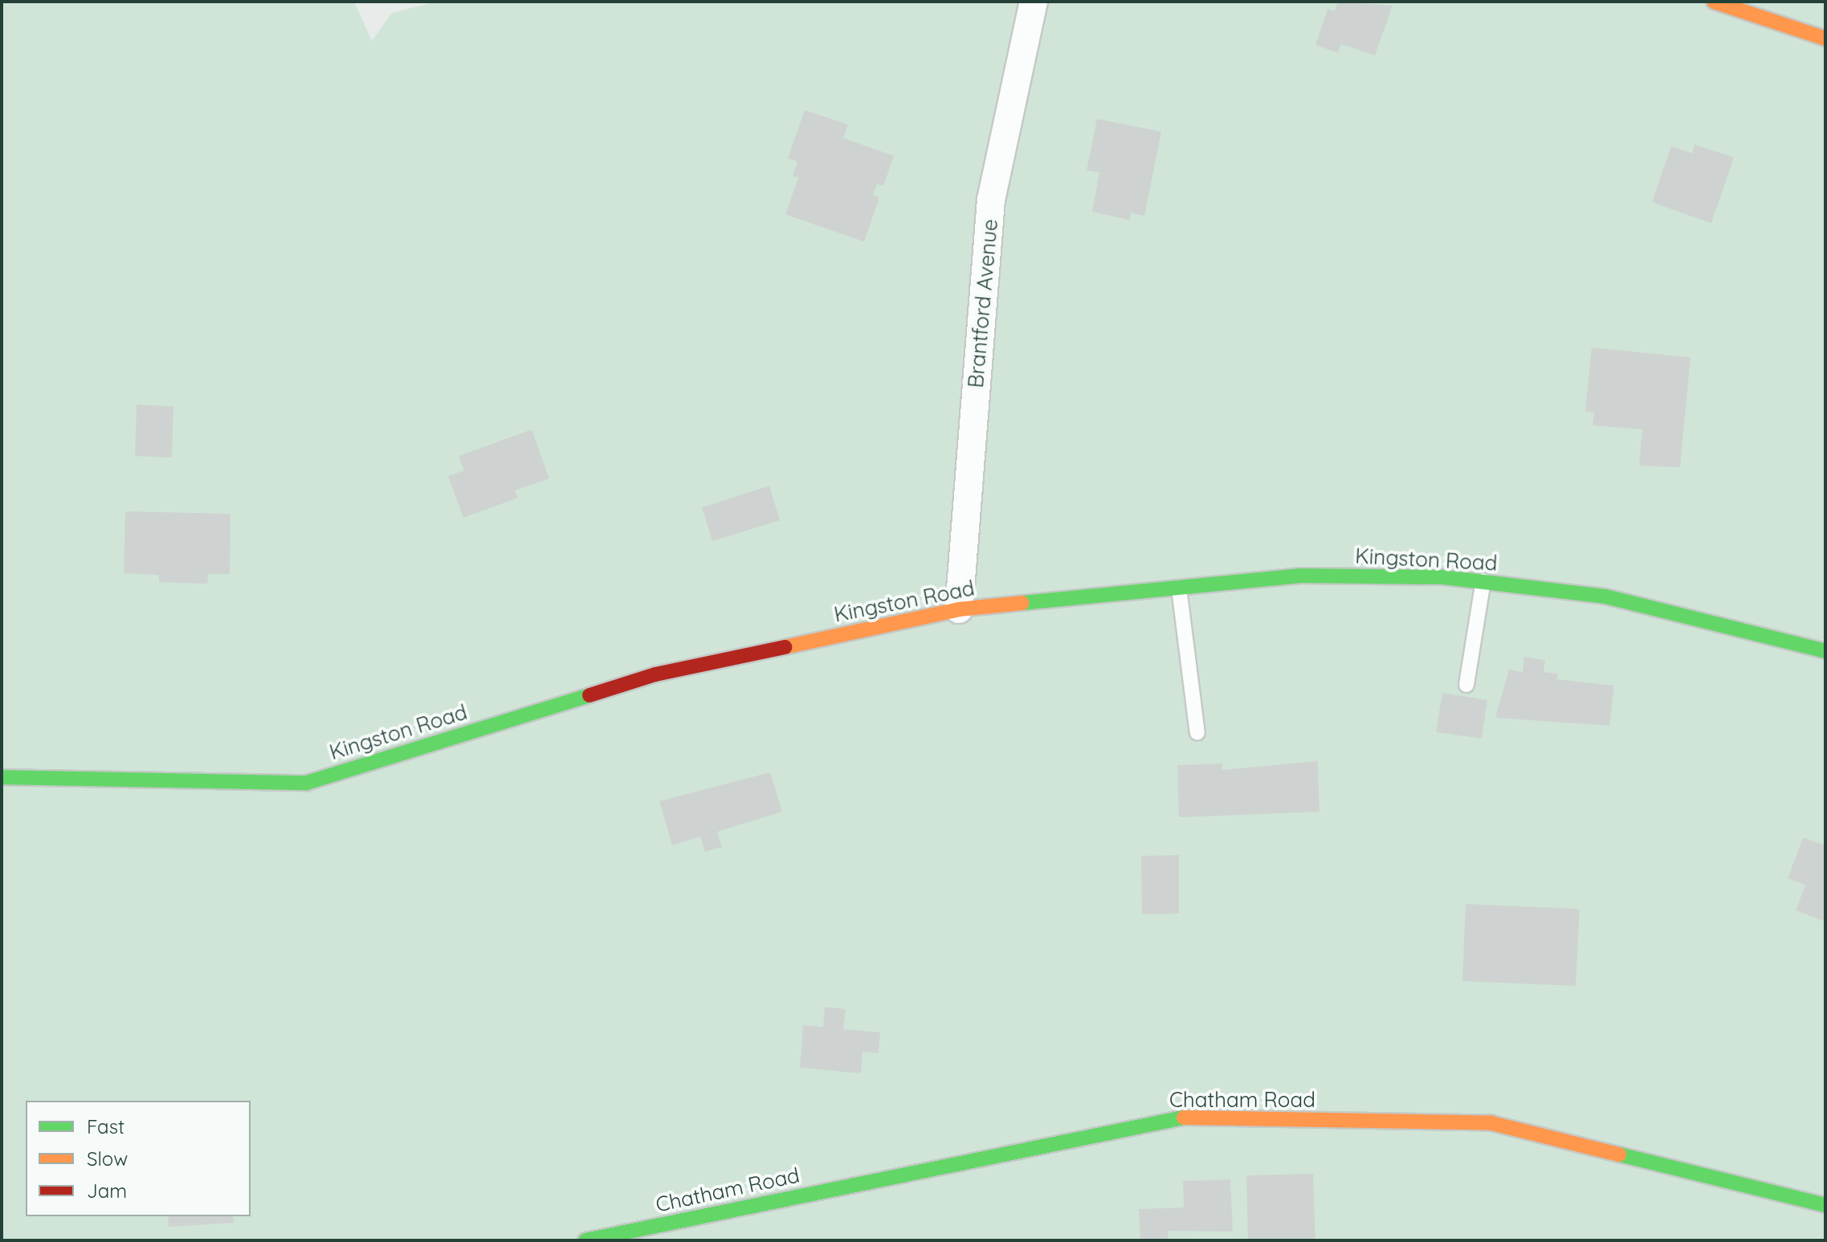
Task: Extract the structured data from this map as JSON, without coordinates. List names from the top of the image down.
{
  "streets": {
    "street": ["Brantford Avenue", "Kingston Road", "Chatham Road"]
  },
  "crossings": [
    ["Brantford Avenue", "Kingston Road"]
  ],
  "legend": ["Fast", "Slow", "Jam"]
}
